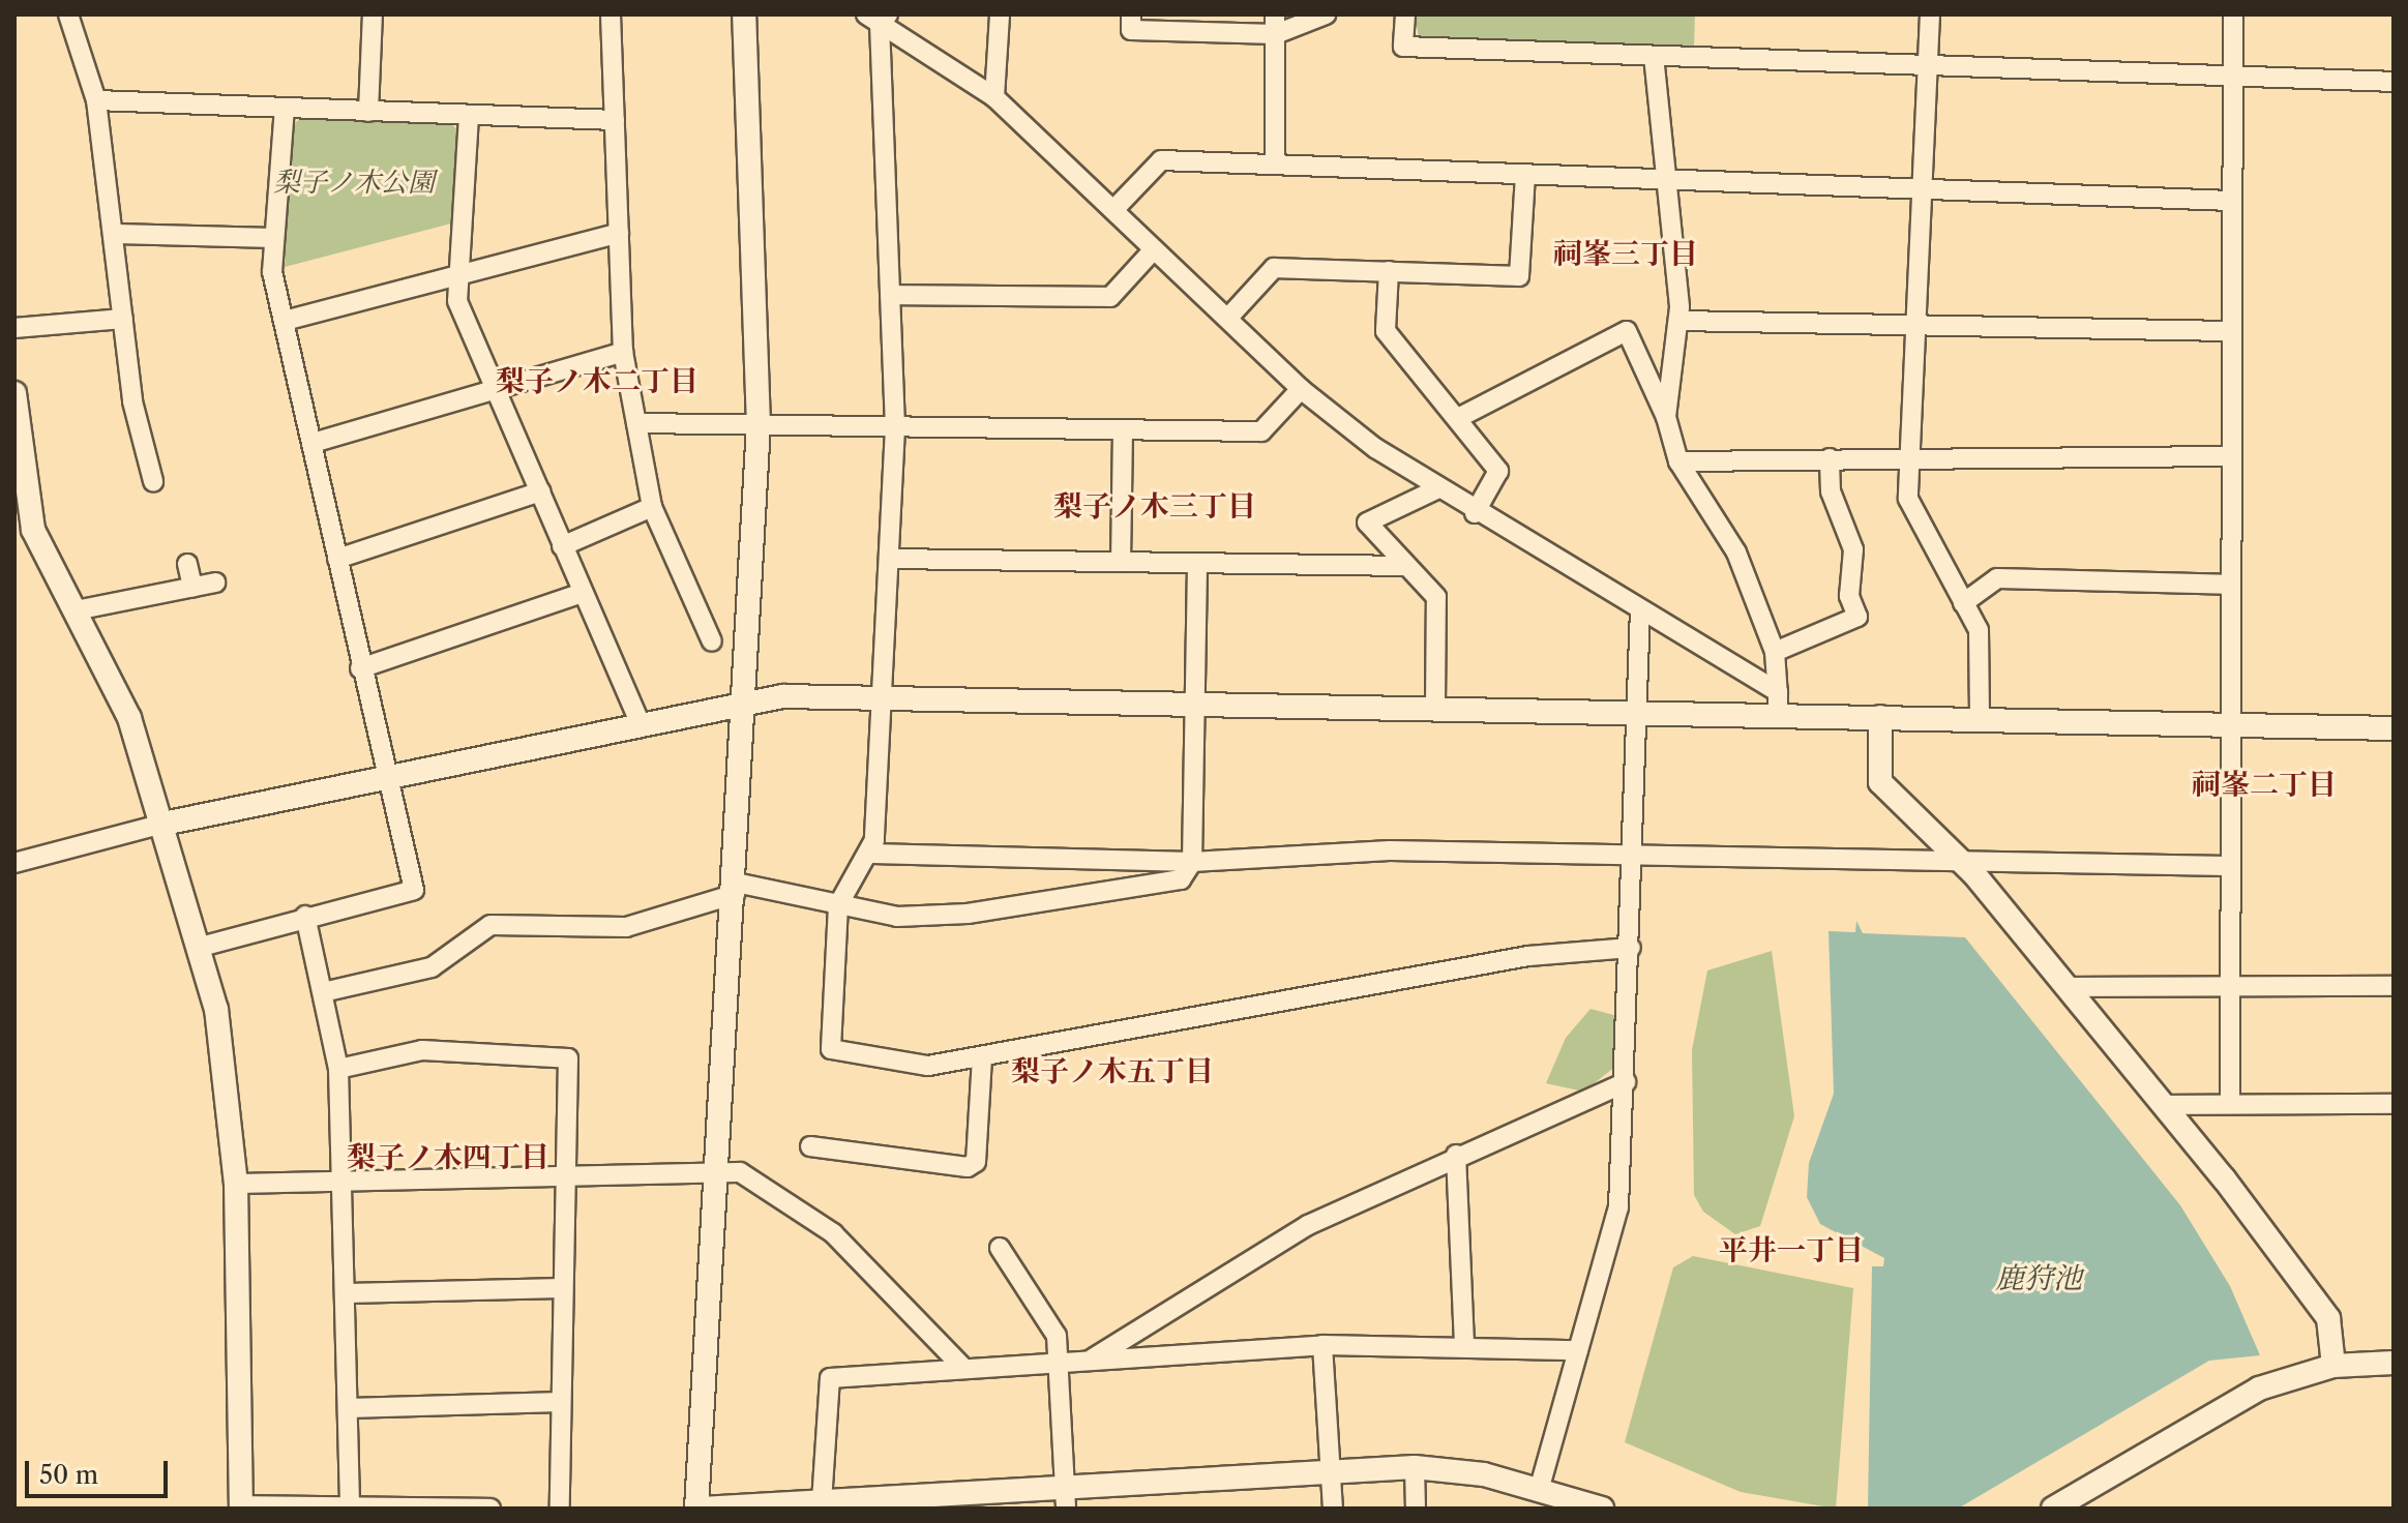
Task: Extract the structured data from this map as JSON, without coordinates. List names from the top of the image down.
{
  "districts": [
    "祠峯三丁目",
    "梨子ノ木二丁目",
    "梨子ノ木三丁目",
    "祠峯二丁目",
    "梨子ノ木五丁目",
    "梨子ノ木四丁目",
    "平井一丁目"
  ],
  "water": ["鹿狩池"],
  "parks": ["梨子ノ木公園"],
  "scale_bar": "50 m"
}
